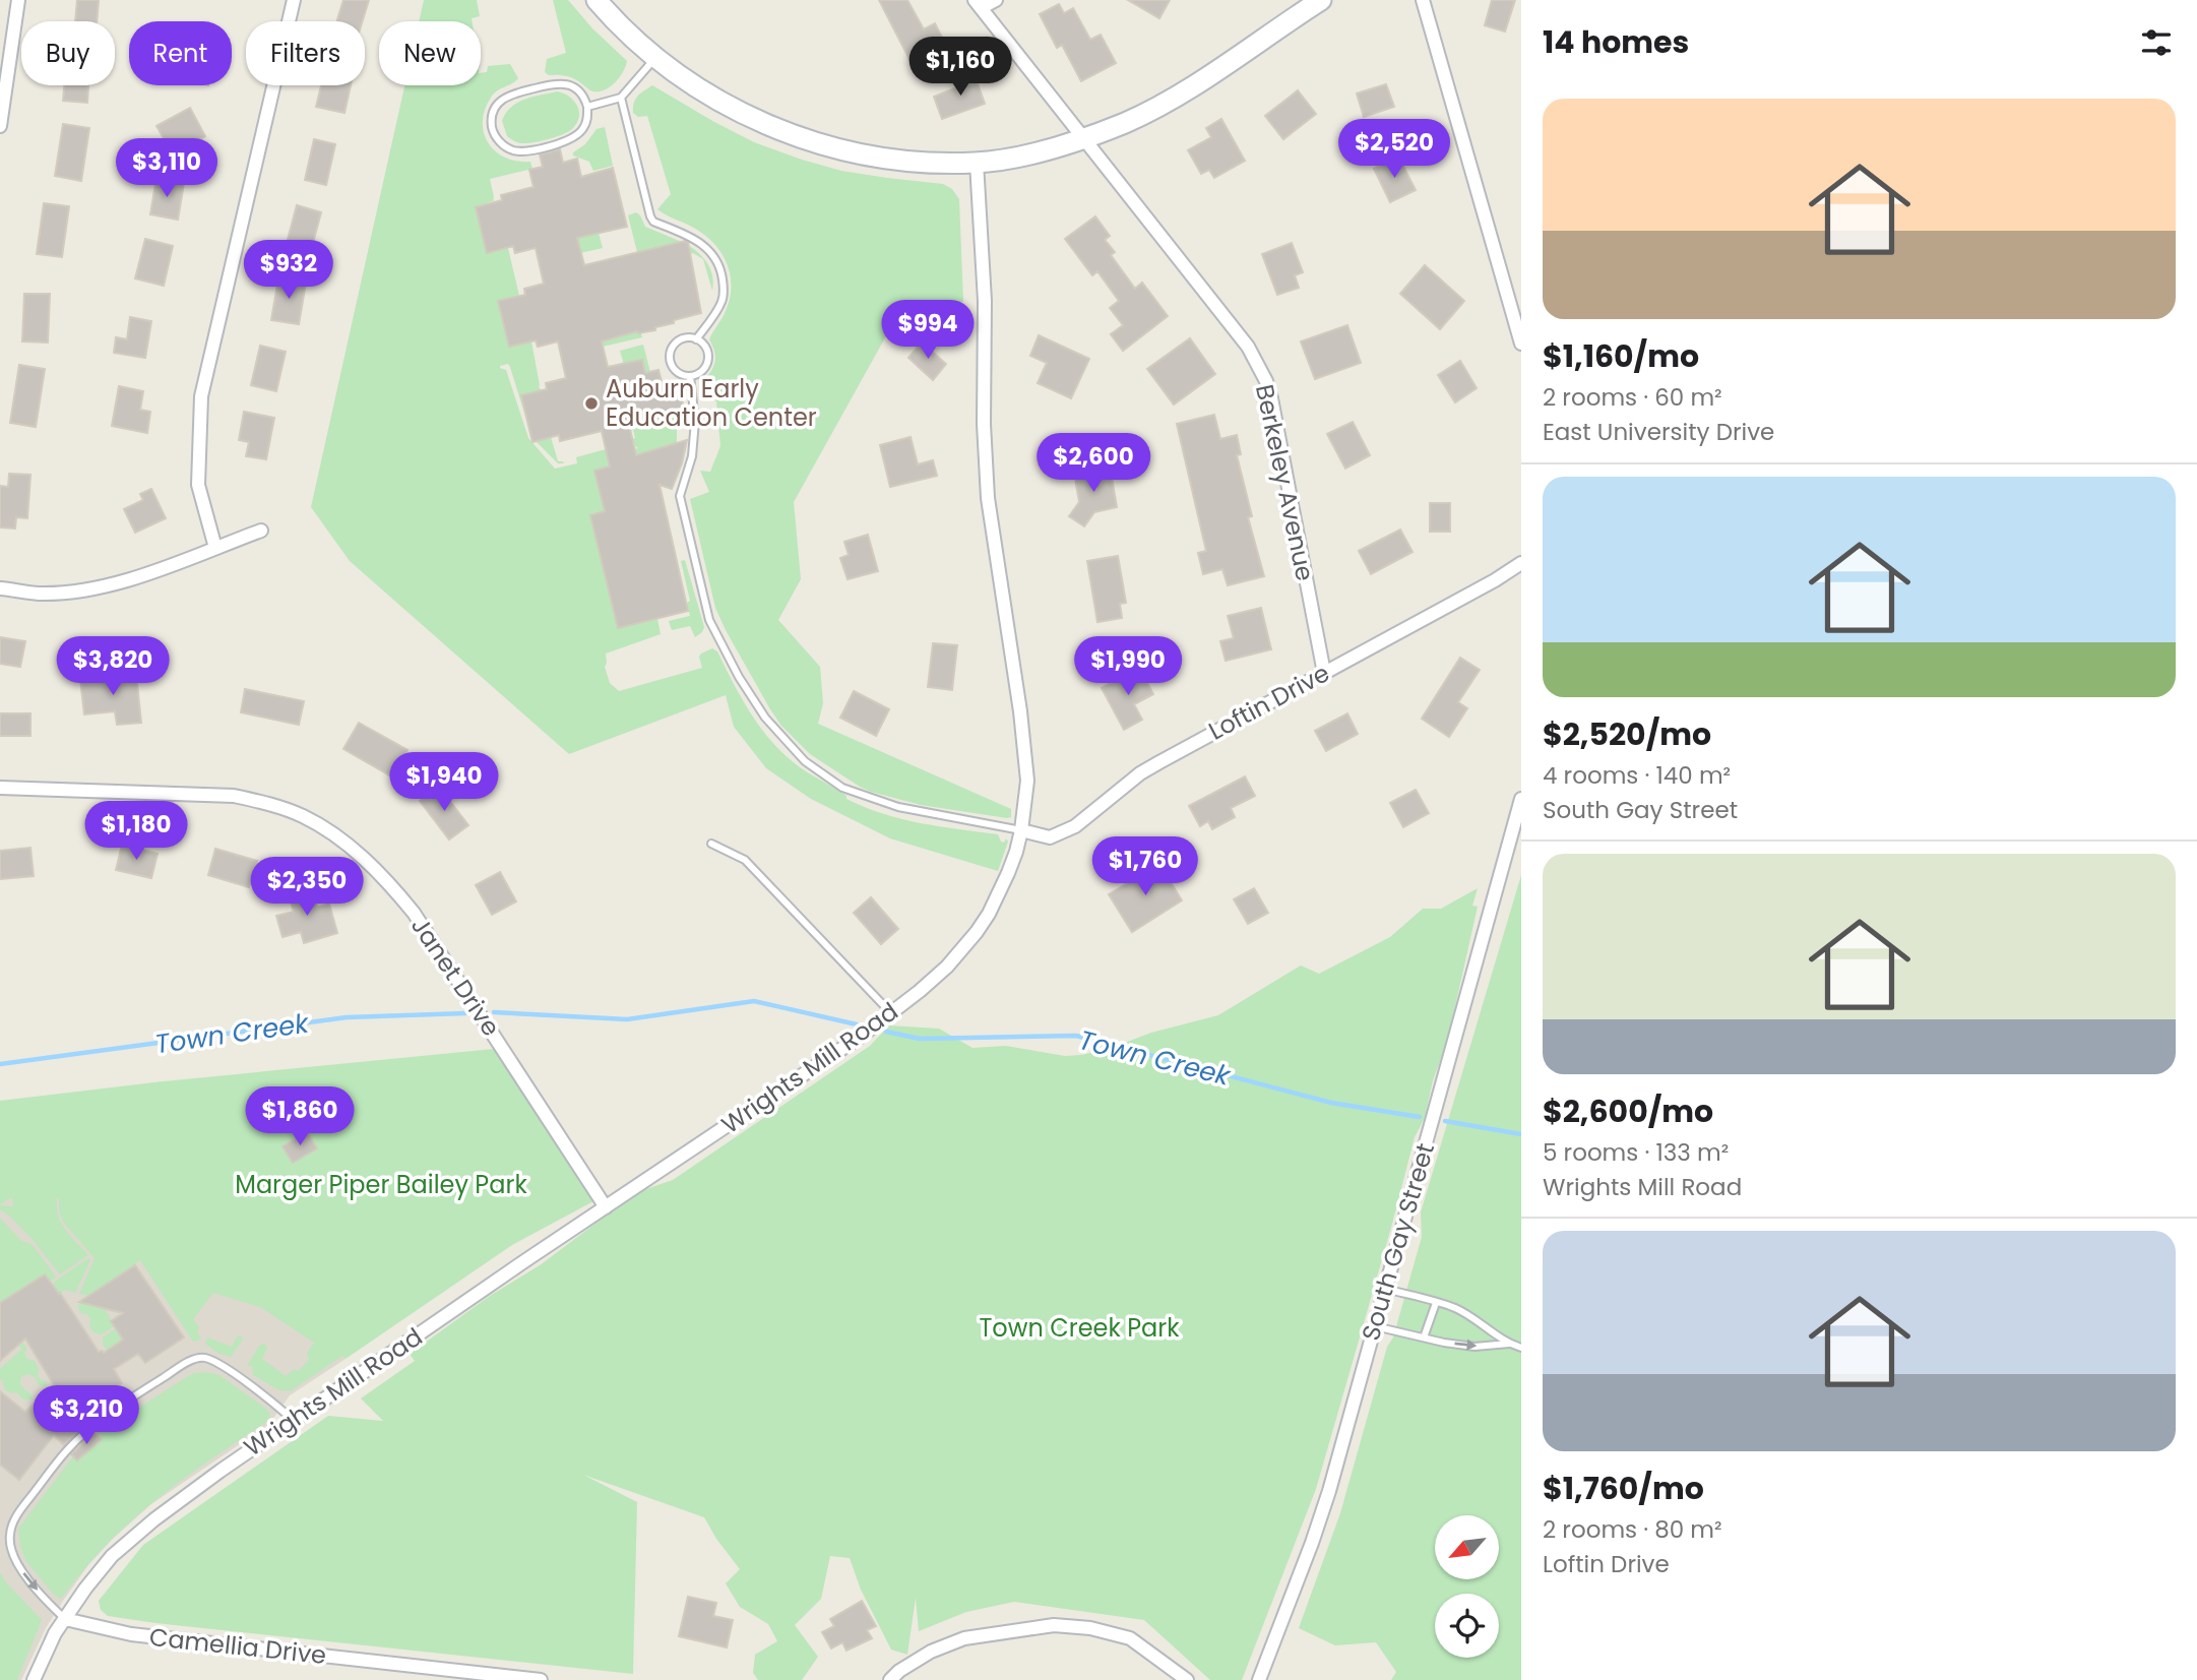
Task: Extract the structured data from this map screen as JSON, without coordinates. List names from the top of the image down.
{
  "streets": {
    "street": [
      "Berkeley Avenue",
      "Loftin Drive",
      "Janet Drive",
      "Wrights Mill Road",
      "South Gay Street",
      "Camellia Drive"
    ]
  },
  "crossings": [
    ["Berkeley Avenue", "Loftin Drive"],
    ["Loftin Drive", "Wrights Mill Road"],
    ["Janet Drive", "Wrights Mill Road"],
    ["Wrights Mill Road", "Camellia Drive"]
  ],
  "water": ["Town Creek"],
  "parks": ["Marger Piper Bailey Park", "Town Creek Park"],
  "places": ["Auburn Early Education Center"],
  "north": "bottom left",
  "page": {
    "heading": "14 homes",
    "chip": [
      "Buy",
      "Rent",
      "Filters",
      "New"
    ],
    "price": [
      "$1,160",
      "$2,520",
      "$3,110",
      "$932",
      "$994",
      "$2,600",
      "$3,820",
      "$1,990",
      "$1,940",
      "$1,180",
      "$1,760",
      "$2,350",
      "$1,860",
      "$3,210"
    ],
    "list": [
      {
        "name": "$1,160/mo",
        "note": "2 rooms · 60 m² · East University Drive"
      },
      {
        "name": "$2,520/mo",
        "note": "4 rooms · 140 m² · South Gay Street"
      },
      {
        "name": "$2,600/mo",
        "note": "5 rooms · 133 m² · Wrights Mill Road"
      },
      {
        "name": "$1,760/mo",
        "note": "2 rooms · 80 m² · Loftin Drive"
      }
    ]
  }
}
